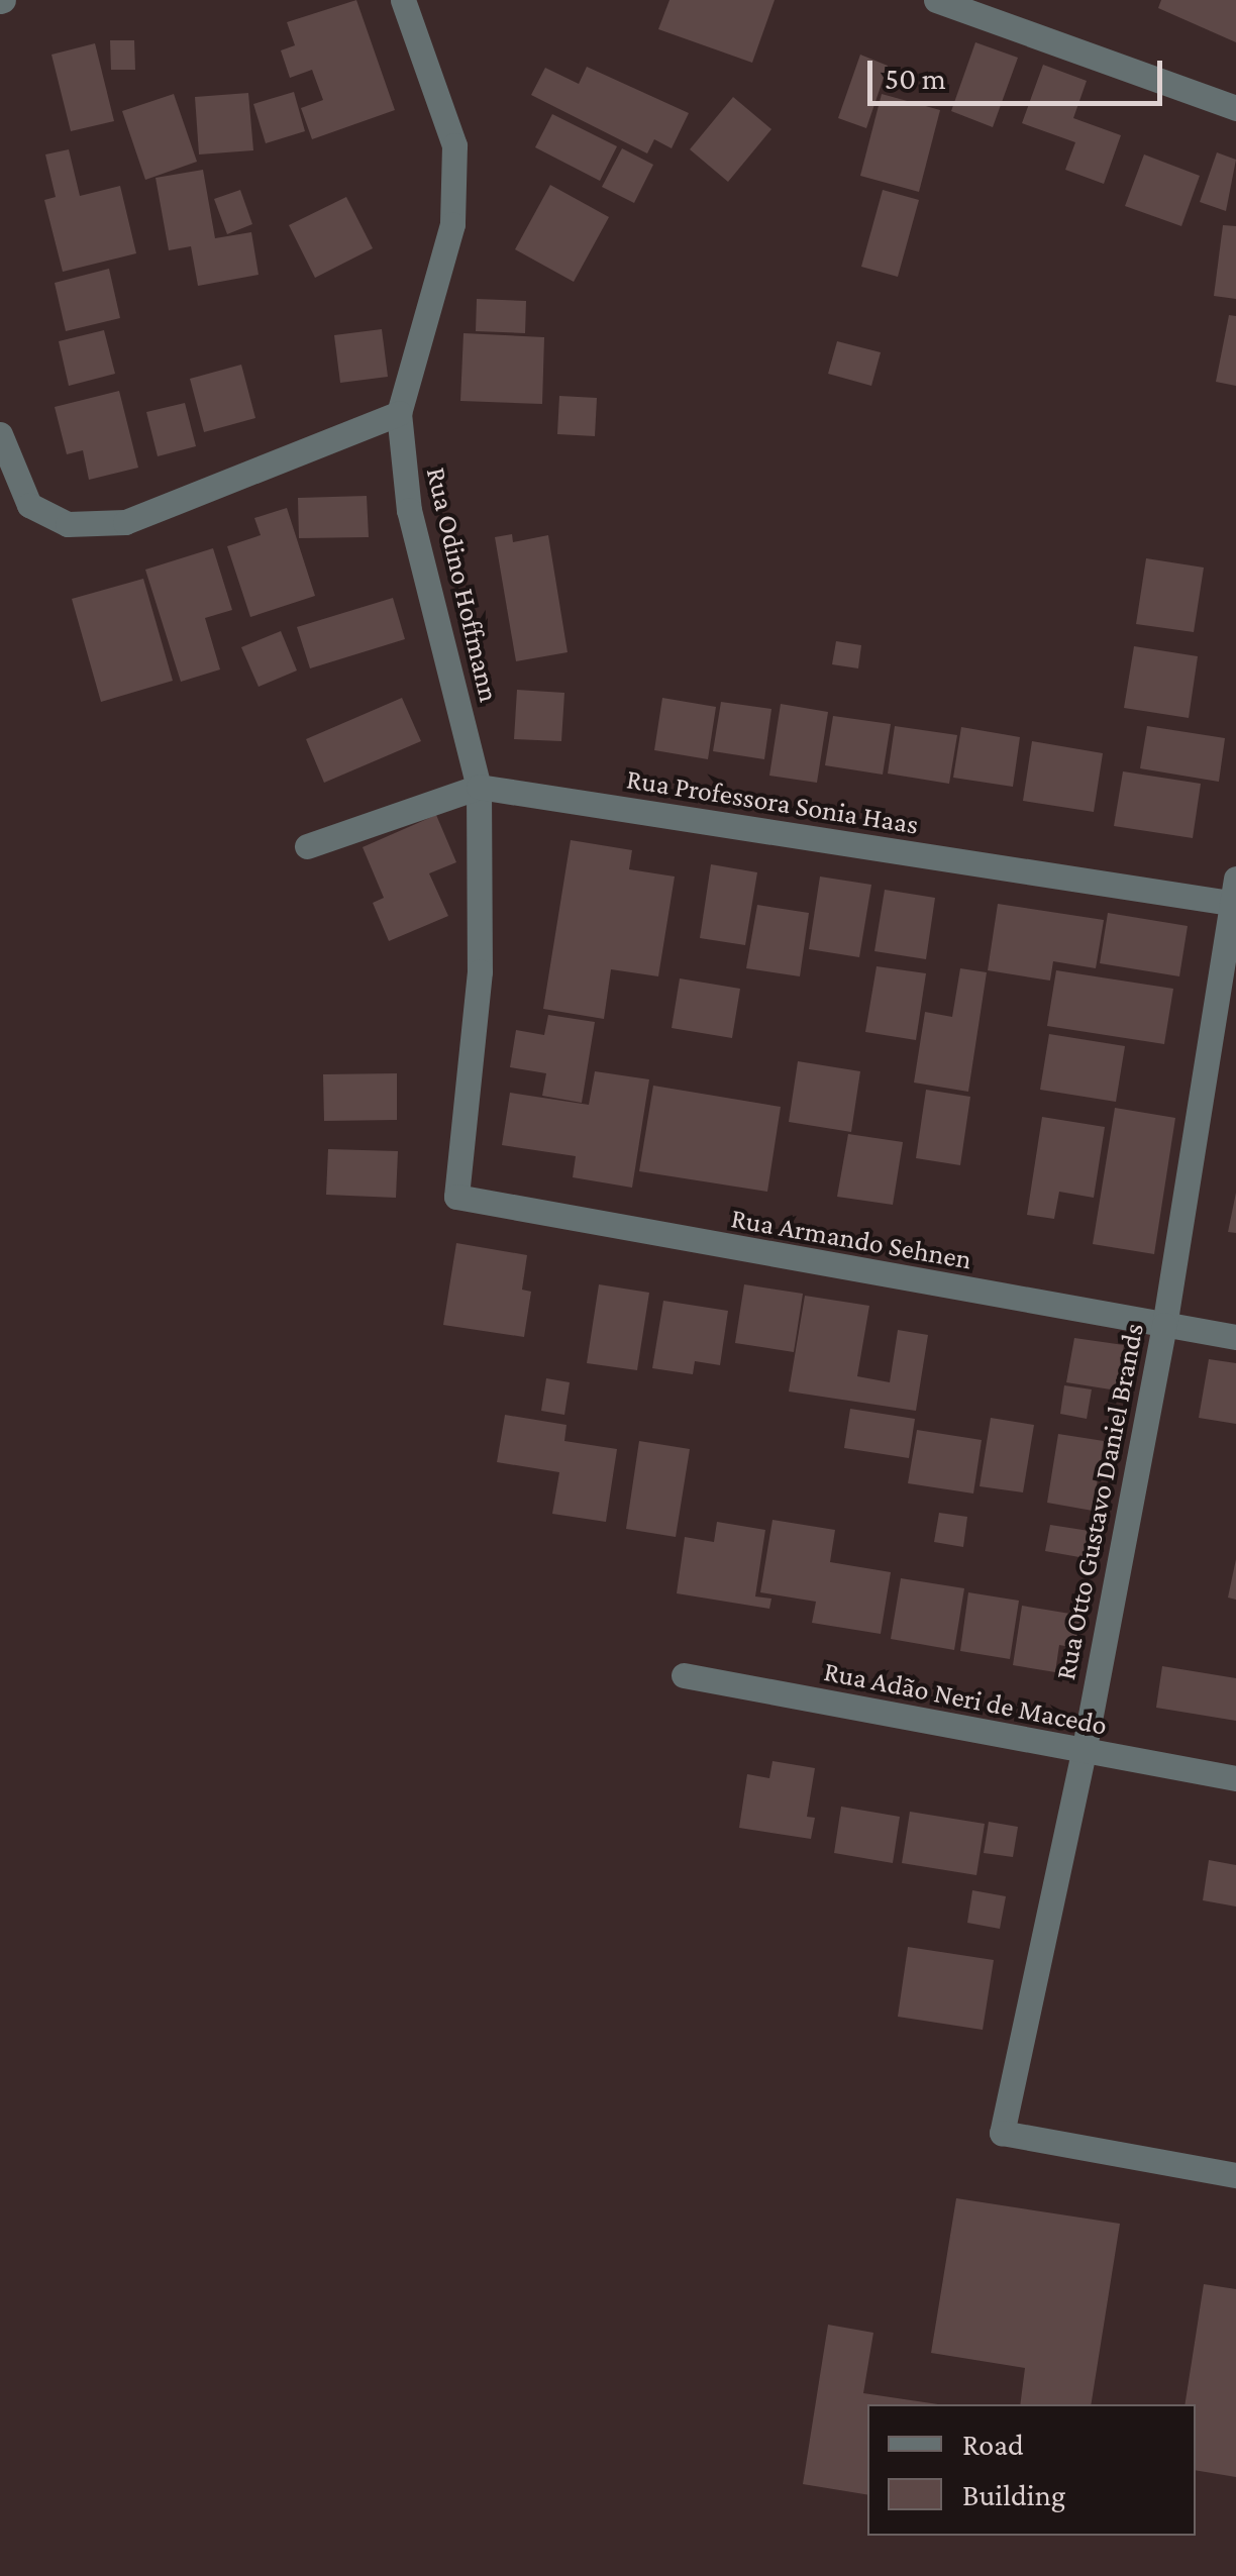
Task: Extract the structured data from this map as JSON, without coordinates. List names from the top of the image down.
{
  "streets": {
    "street": [
      "Rua Odino Hoffmann",
      "Rua Professora Sonia Haas",
      "Rua Armando Sehnen",
      "Rua Otto Gustavo Daniel Brands",
      "Rua Adão Neri de Macedo"
    ]
  },
  "crossings": [
    ["Rua Odino Hoffmann", "Rua Professora Sonia Haas"],
    ["Rua Odino Hoffmann", "Rua Armando Sehnen"],
    ["Rua Professora Sonia Haas", "Rua Otto Gustavo Daniel Brands"],
    ["Rua Armando Sehnen", "Rua Otto Gustavo Daniel Brands"],
    ["Rua Otto Gustavo Daniel Brands", "Rua Adão Neri de Macedo"]
  ],
  "legend": ["Road", "Building"],
  "scale_bar": "50 m"
}
